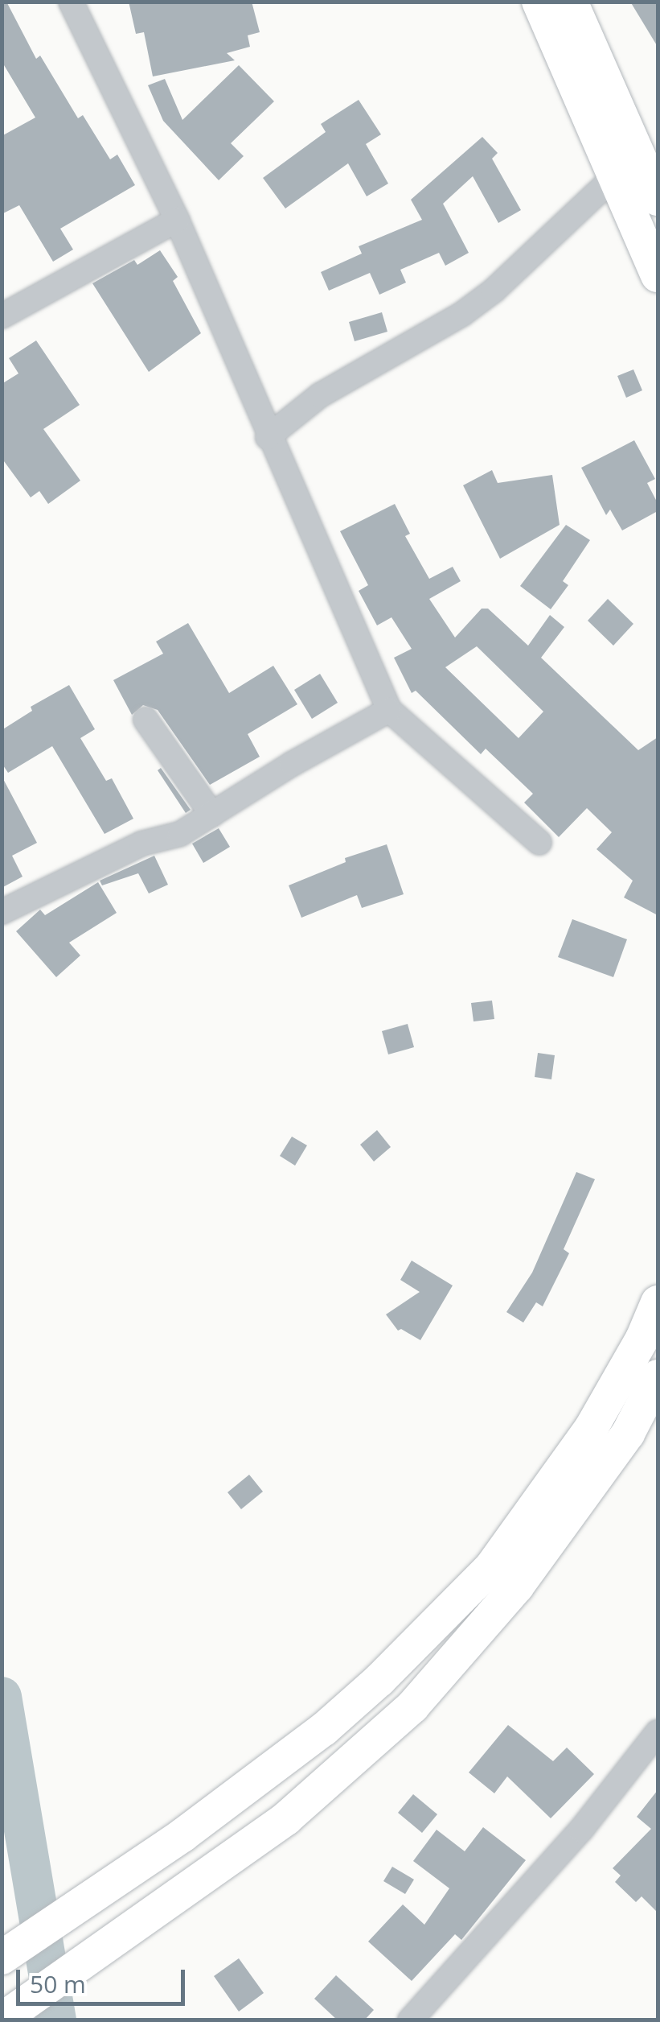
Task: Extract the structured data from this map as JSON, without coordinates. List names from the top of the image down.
{
  "scale_bar": "50 m"
}
